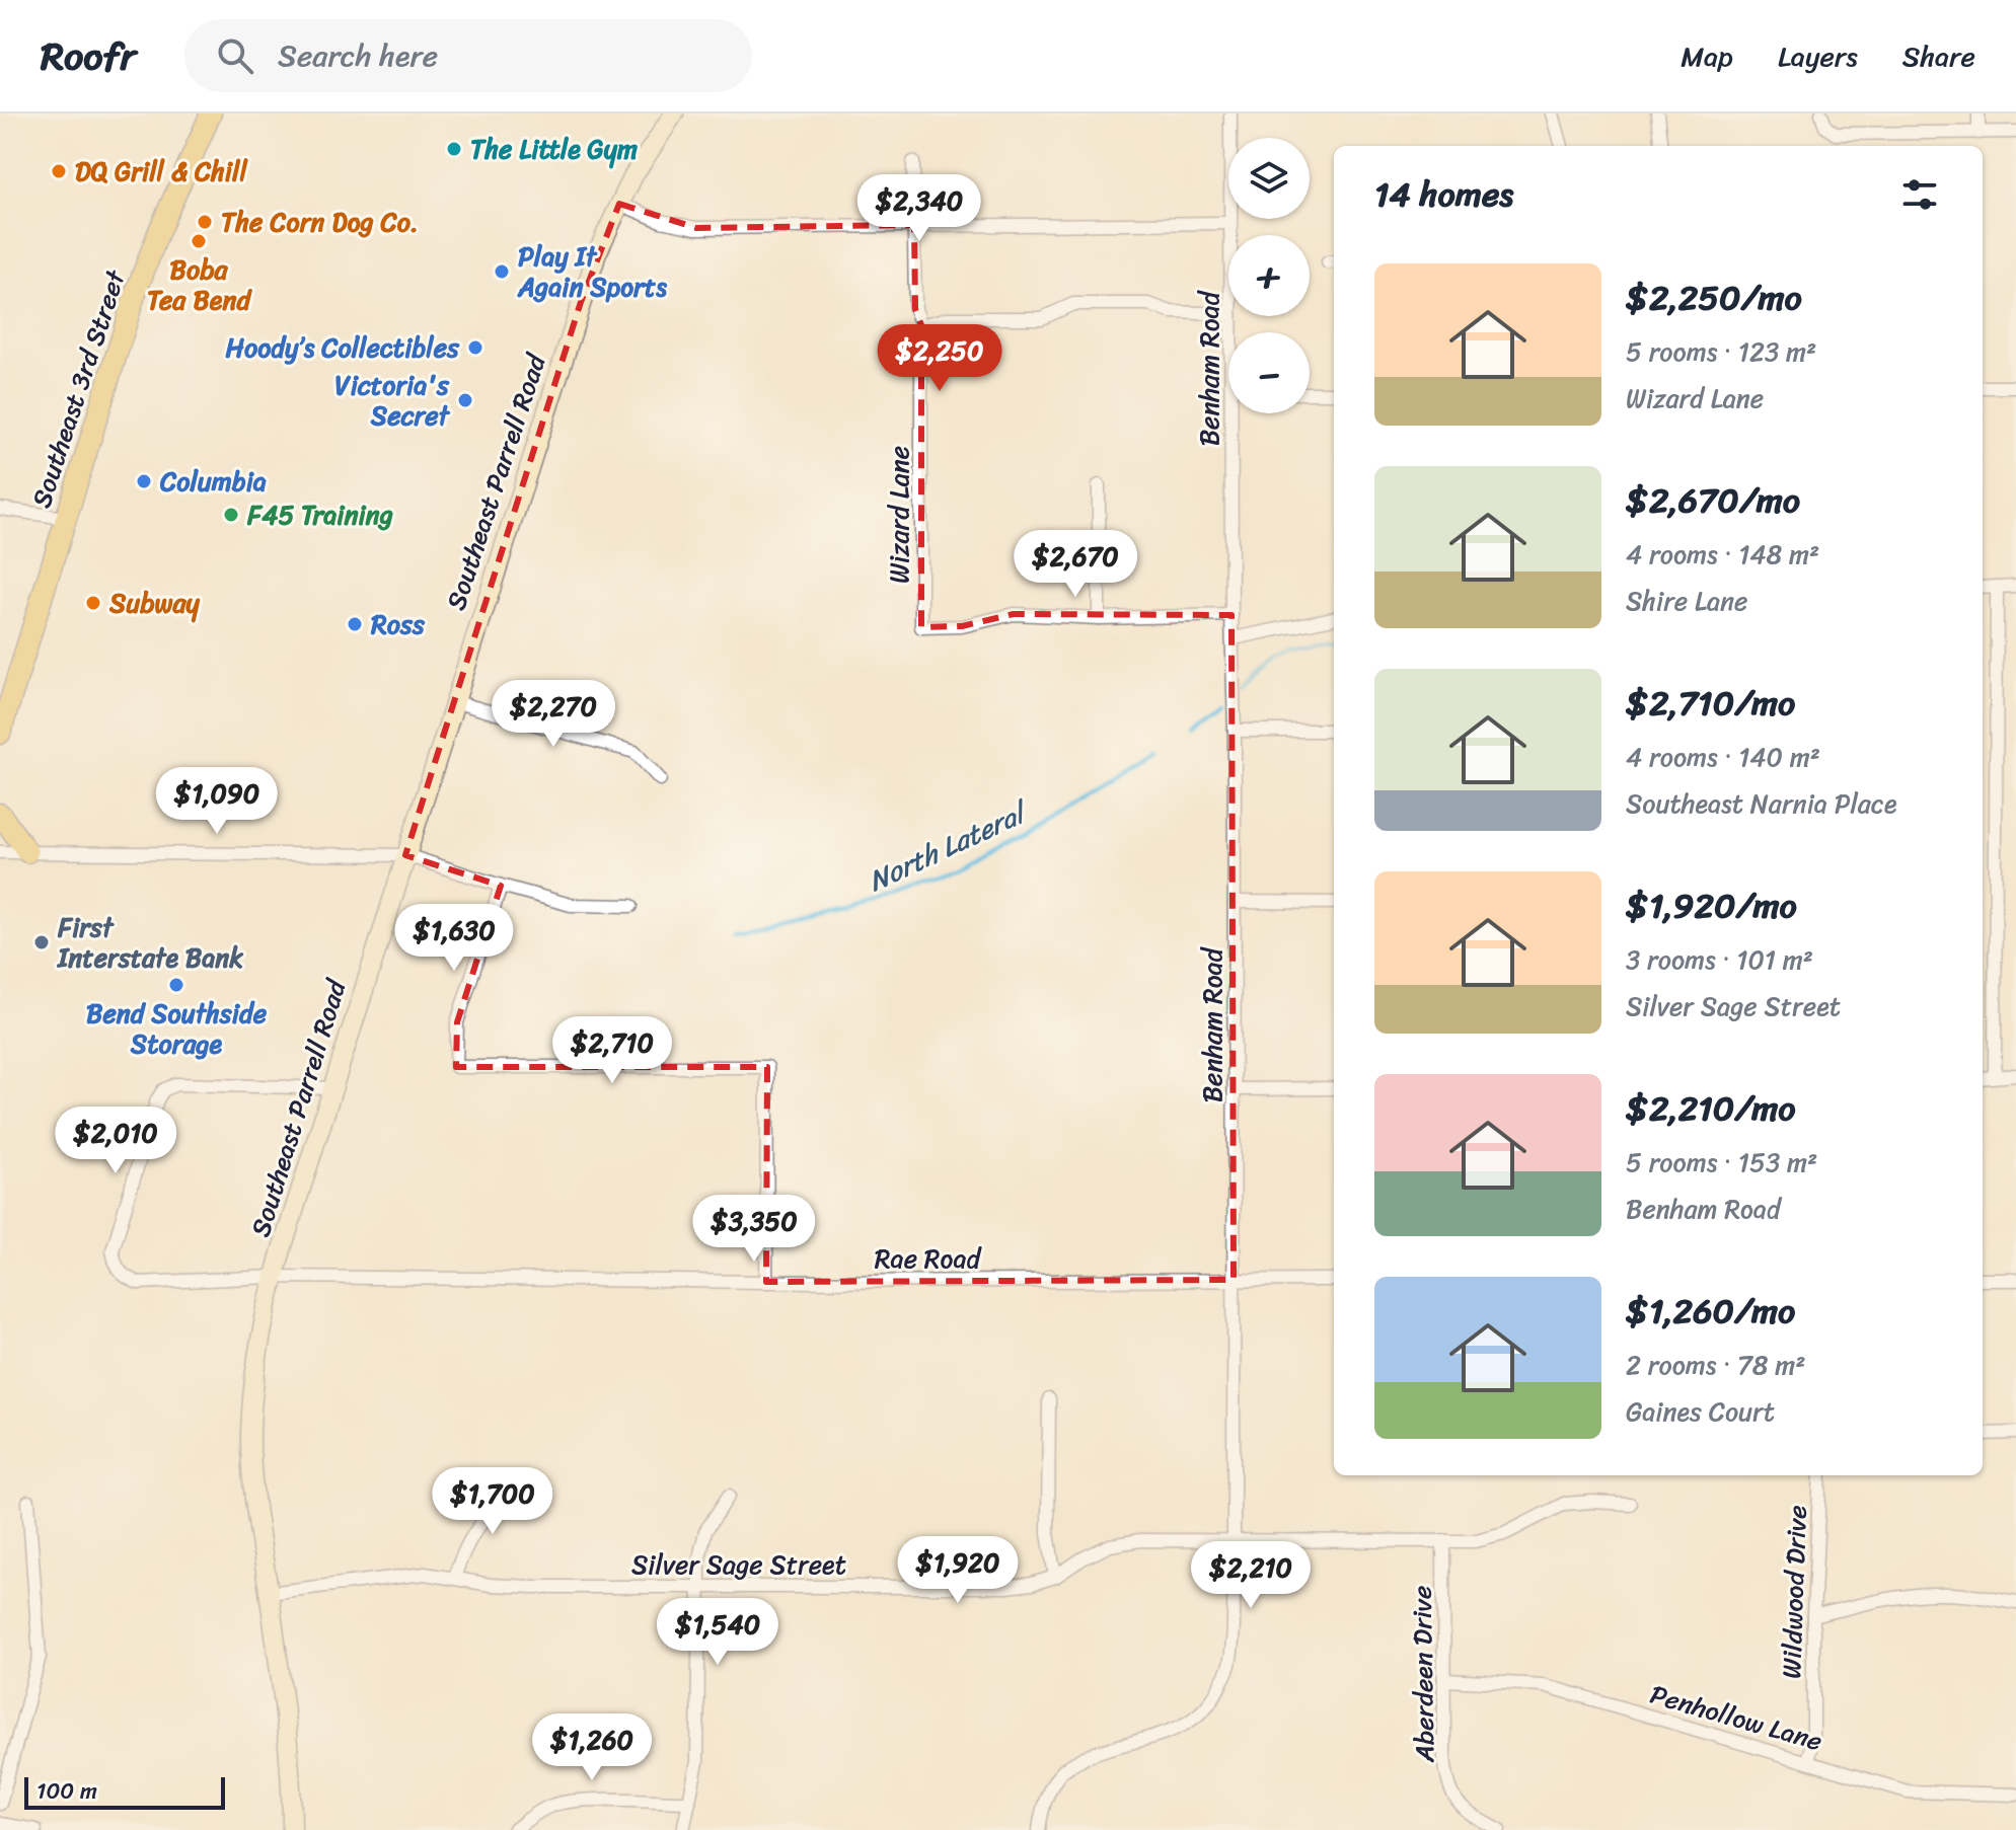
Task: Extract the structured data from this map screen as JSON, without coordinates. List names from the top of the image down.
{
  "streets": {
    "main road": ["Southeast 3rd Street"],
    "street": [
      "Benham Road",
      "Southeast Parrell Road",
      "Wizard Lane",
      "Rae Road",
      "Silver Sage Street",
      "Wildwood Drive",
      "Aberdeen Drive",
      "Penhollow Lane"
    ]
  },
  "crossings": [
    ["Benham Road", "Rae Road"],
    ["Benham Road", "Silver Sage Street"],
    ["Southeast Parrell Road", "Rae Road"],
    ["Southeast Parrell Road", "Silver Sage Street"],
    ["Silver Sage Street", "Aberdeen Drive"],
    ["Wildwood Drive", "Penhollow Lane"],
    ["Aberdeen Drive", "Penhollow Lane"]
  ],
  "water": ["North Lateral"],
  "places": [
    "The Little Gym",
    "DQ Grill & Chill",
    "The Corn Dog Co.",
    "Boba Tea Bend",
    "Play It Again Sports",
    "Hoody’s Collectibles",
    "Victoria's Secret",
    "Columbia",
    "F45 Training",
    "Subway",
    "Ross",
    "First Interstate Bank",
    "Bend Southside Storage"
  ],
  "scale_bar": "100 m",
  "page": {
    "header": "Roofr",
    "search": "Search here",
    "nav": ["Map", "Layers", "Share"],
    "map_buttons": ["+", "−"],
    "heading": "14 homes",
    "price": [
      "$2,340",
      "$2,250",
      "$2,670",
      "$2,270",
      "$1,090",
      "$1,630",
      "$2,710",
      "$2,010",
      "$3,350",
      "$1,700",
      "$1,920",
      "$2,210",
      "$1,540",
      "$1,260"
    ],
    "list": [
      {
        "name": "$2,250/mo",
        "note": "5 rooms · 123 m² · Wizard Lane"
      },
      {
        "name": "$2,670/mo",
        "note": "4 rooms · 148 m² · Shire Lane"
      },
      {
        "name": "$2,710/mo",
        "note": "4 rooms · 140 m² · Southeast Narnia Place"
      },
      {
        "name": "$1,920/mo",
        "note": "3 rooms · 101 m² · Silver Sage Street"
      },
      {
        "name": "$2,210/mo",
        "note": "5 rooms · 153 m² · Benham Road"
      },
      {
        "name": "$1,260/mo",
        "note": "2 rooms · 78 m² · Gaines Court"
      }
    ],
    "scale": "100 m"
  }
}
